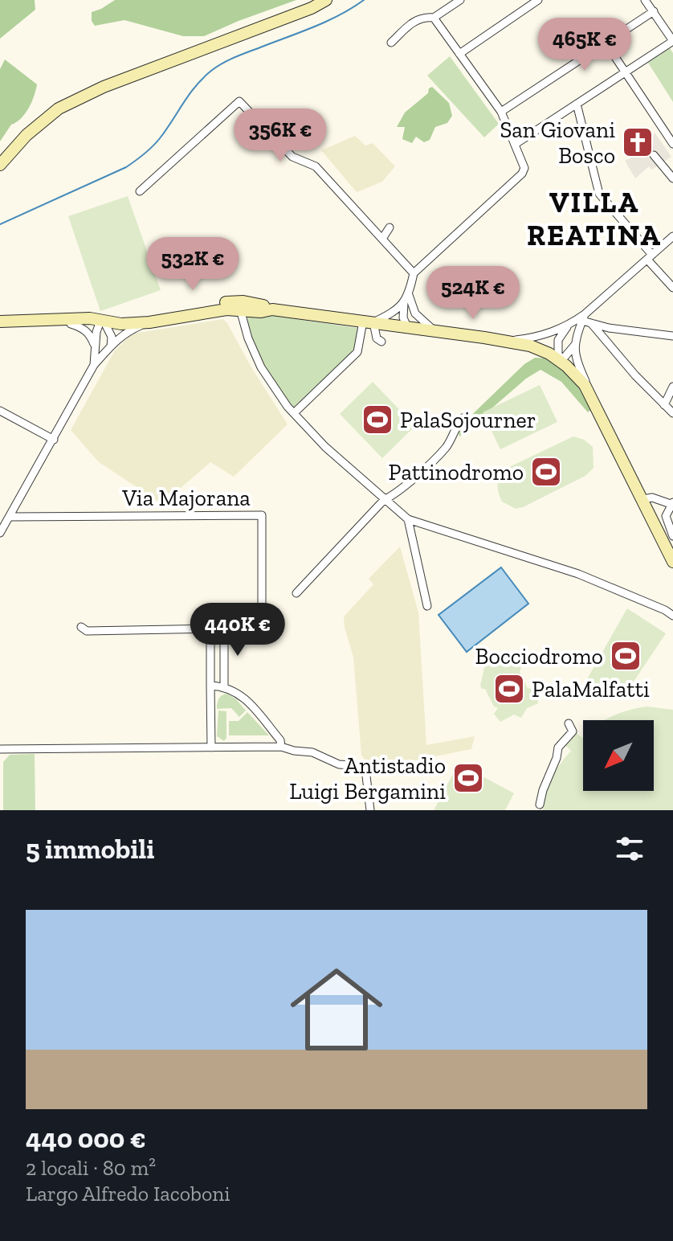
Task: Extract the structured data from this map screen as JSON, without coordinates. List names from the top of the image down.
{
  "streets": {
    "street": ["Via Majorana"]
  },
  "districts": ["VILLA REATINA"],
  "places": {
    "church": ["San Giovani Bosco"],
    "sports": [
      "PalaSojourner",
      "Pattinodromo",
      "Bocciodromo",
      "PalaMalfatti",
      "Antistadio Luigi Bergamini"
    ]
  },
  "north": "bottom left",
  "page": {
    "price": [
      "465K €",
      "356K €",
      "532K €",
      "524K €",
      "440K €"
    ],
    "heading": "5 immobili",
    "list": [
      {
        "name": "440 000 €",
        "note": "2 locali · 80 m² · Largo Alfredo Iacoboni"
      }
    ]
  }
}
